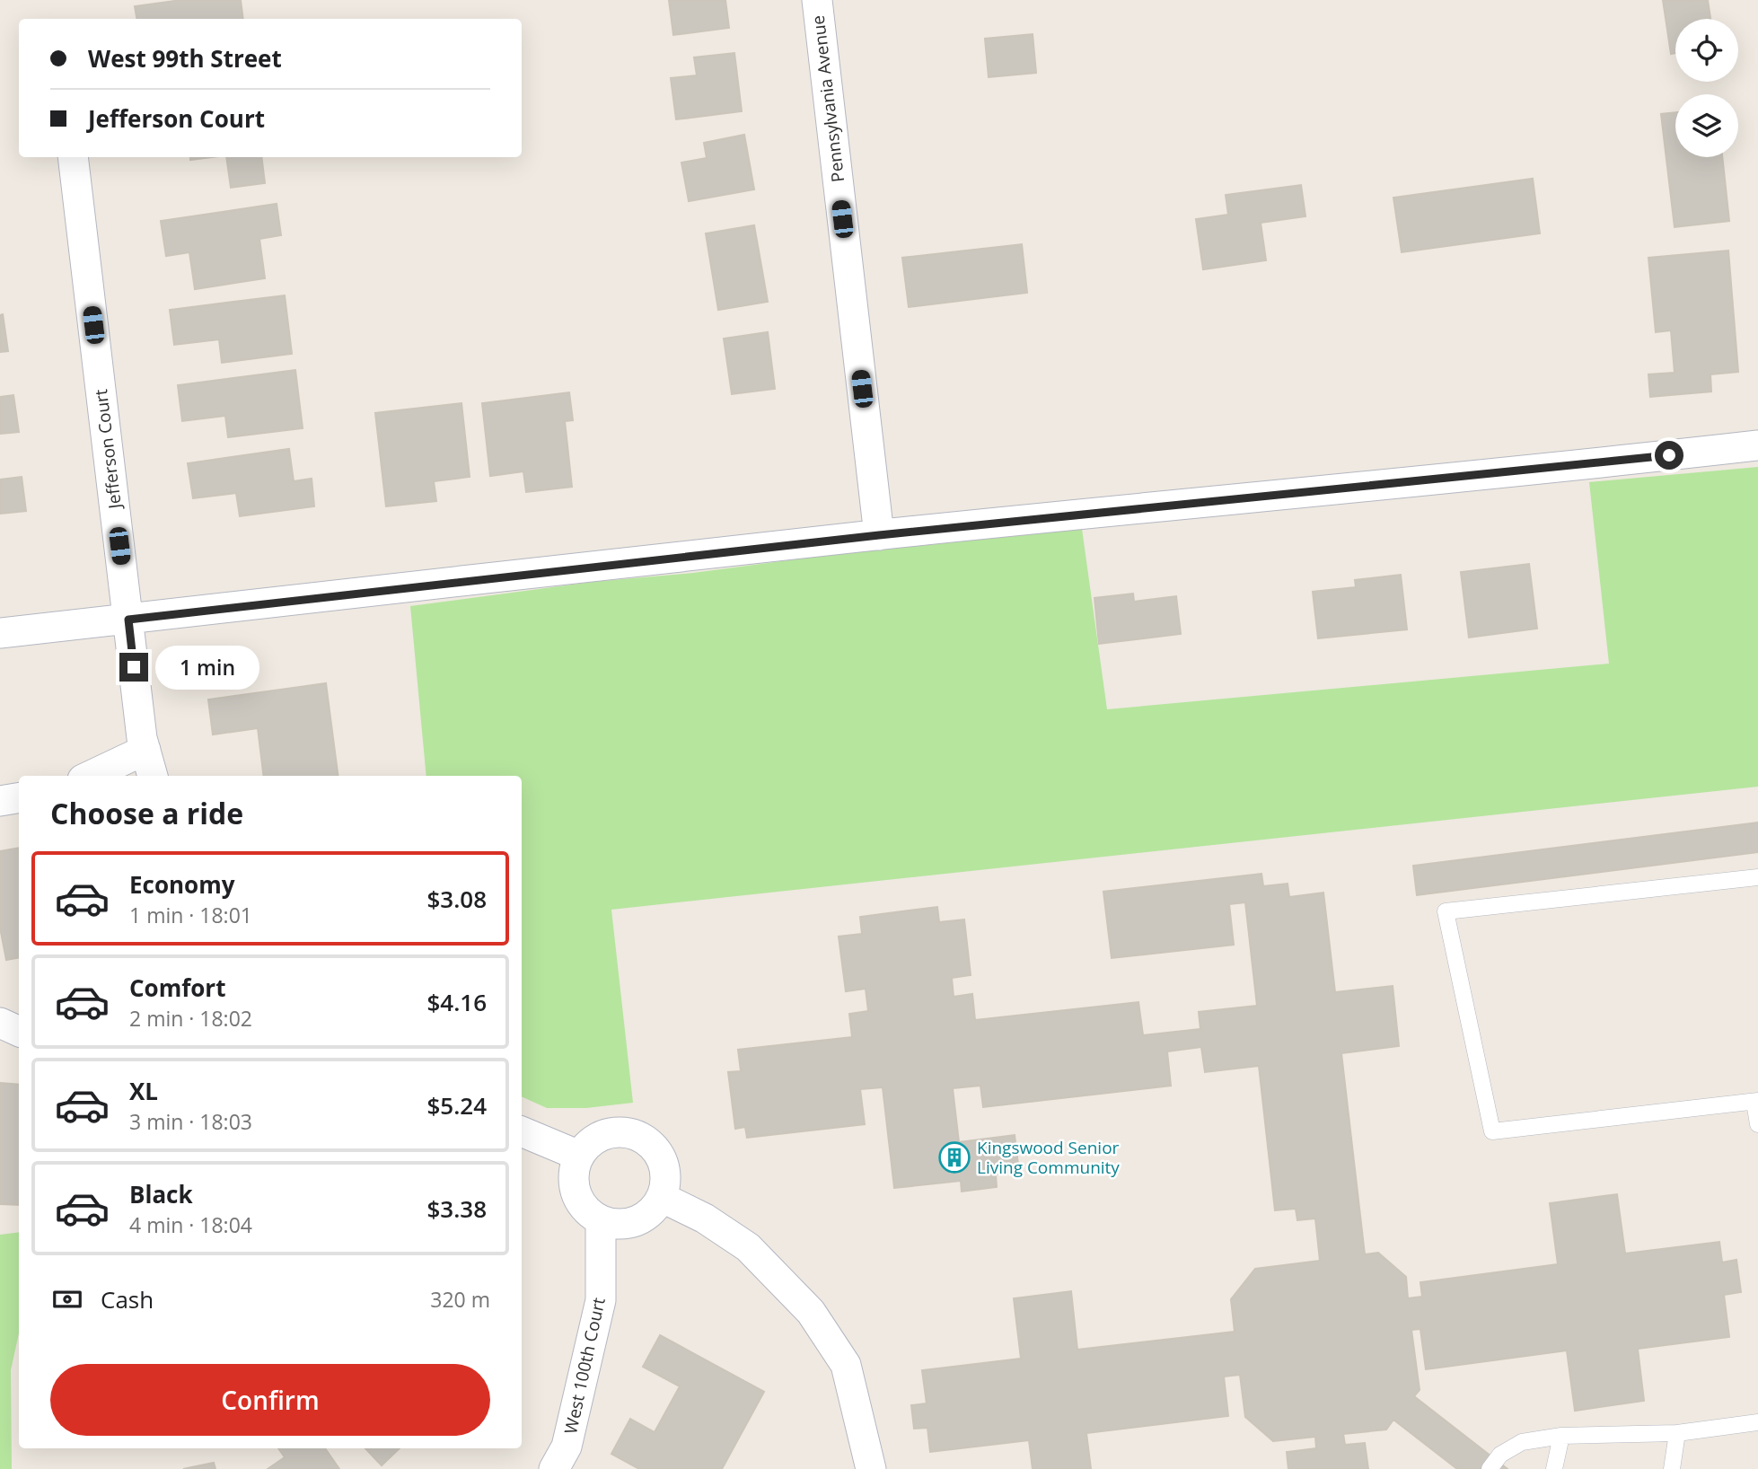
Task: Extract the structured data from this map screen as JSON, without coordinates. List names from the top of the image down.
{
  "streets": {
    "street": ["Pennsylvania Avenue", "Jefferson Court", "West 100th Court"]
  },
  "places": {
    "building": ["Kingswood Senior Living Community"]
  },
  "page": {
    "banner": ["West 99th Street", "Jefferson Court"],
    "bubble": "1 min",
    "heading": "Choose a ride",
    "list": [
      {
        "name": "Economy",
        "note": "1 min · 18:01",
        "value": "$3.08"
      },
      {
        "name": "Comfort",
        "note": "2 min · 18:02",
        "value": "$4.16"
      },
      {
        "name": "XL",
        "note": "3 min · 18:03",
        "value": "$5.24"
      },
      {
        "name": "Black",
        "note": "4 min · 18:04",
        "value": "$3.38"
      }
    ],
    "pay": ["Cash", "320 m"],
    "buttons": "Confirm"
  }
}
